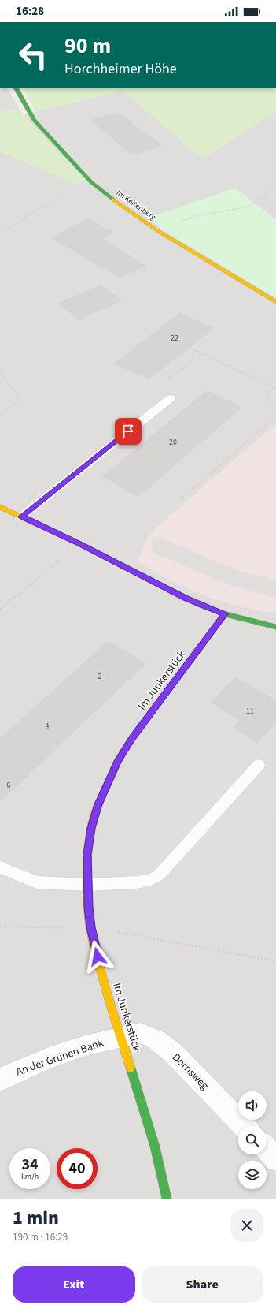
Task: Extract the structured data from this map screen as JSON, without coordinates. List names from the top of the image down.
{
  "streets": {
    "street": [
      "Im Keitenberg",
      "Im Junkerstück",
      "An der Grünen Bank",
      "Dornsweg"
    ]
  },
  "crossings": [
    ["Im Junkerstück", "An der Grünen Bank"],
    ["Im Junkerstück", "Dornsweg"],
    ["An der Grünen Bank", "Dornsweg"]
  ],
  "house_numbers": [
    "22",
    "20",
    "2",
    "11",
    "4",
    "6"
  ],
  "page": {
    "status": "16:28",
    "turn": ["90 m", "Horchheimer Höhe"],
    "speed": "34 km/h",
    "limit": "40",
    "heading": ["1 min", "190 m · 16:29"],
    "buttons": ["Exit", "Share"]
  }
}
